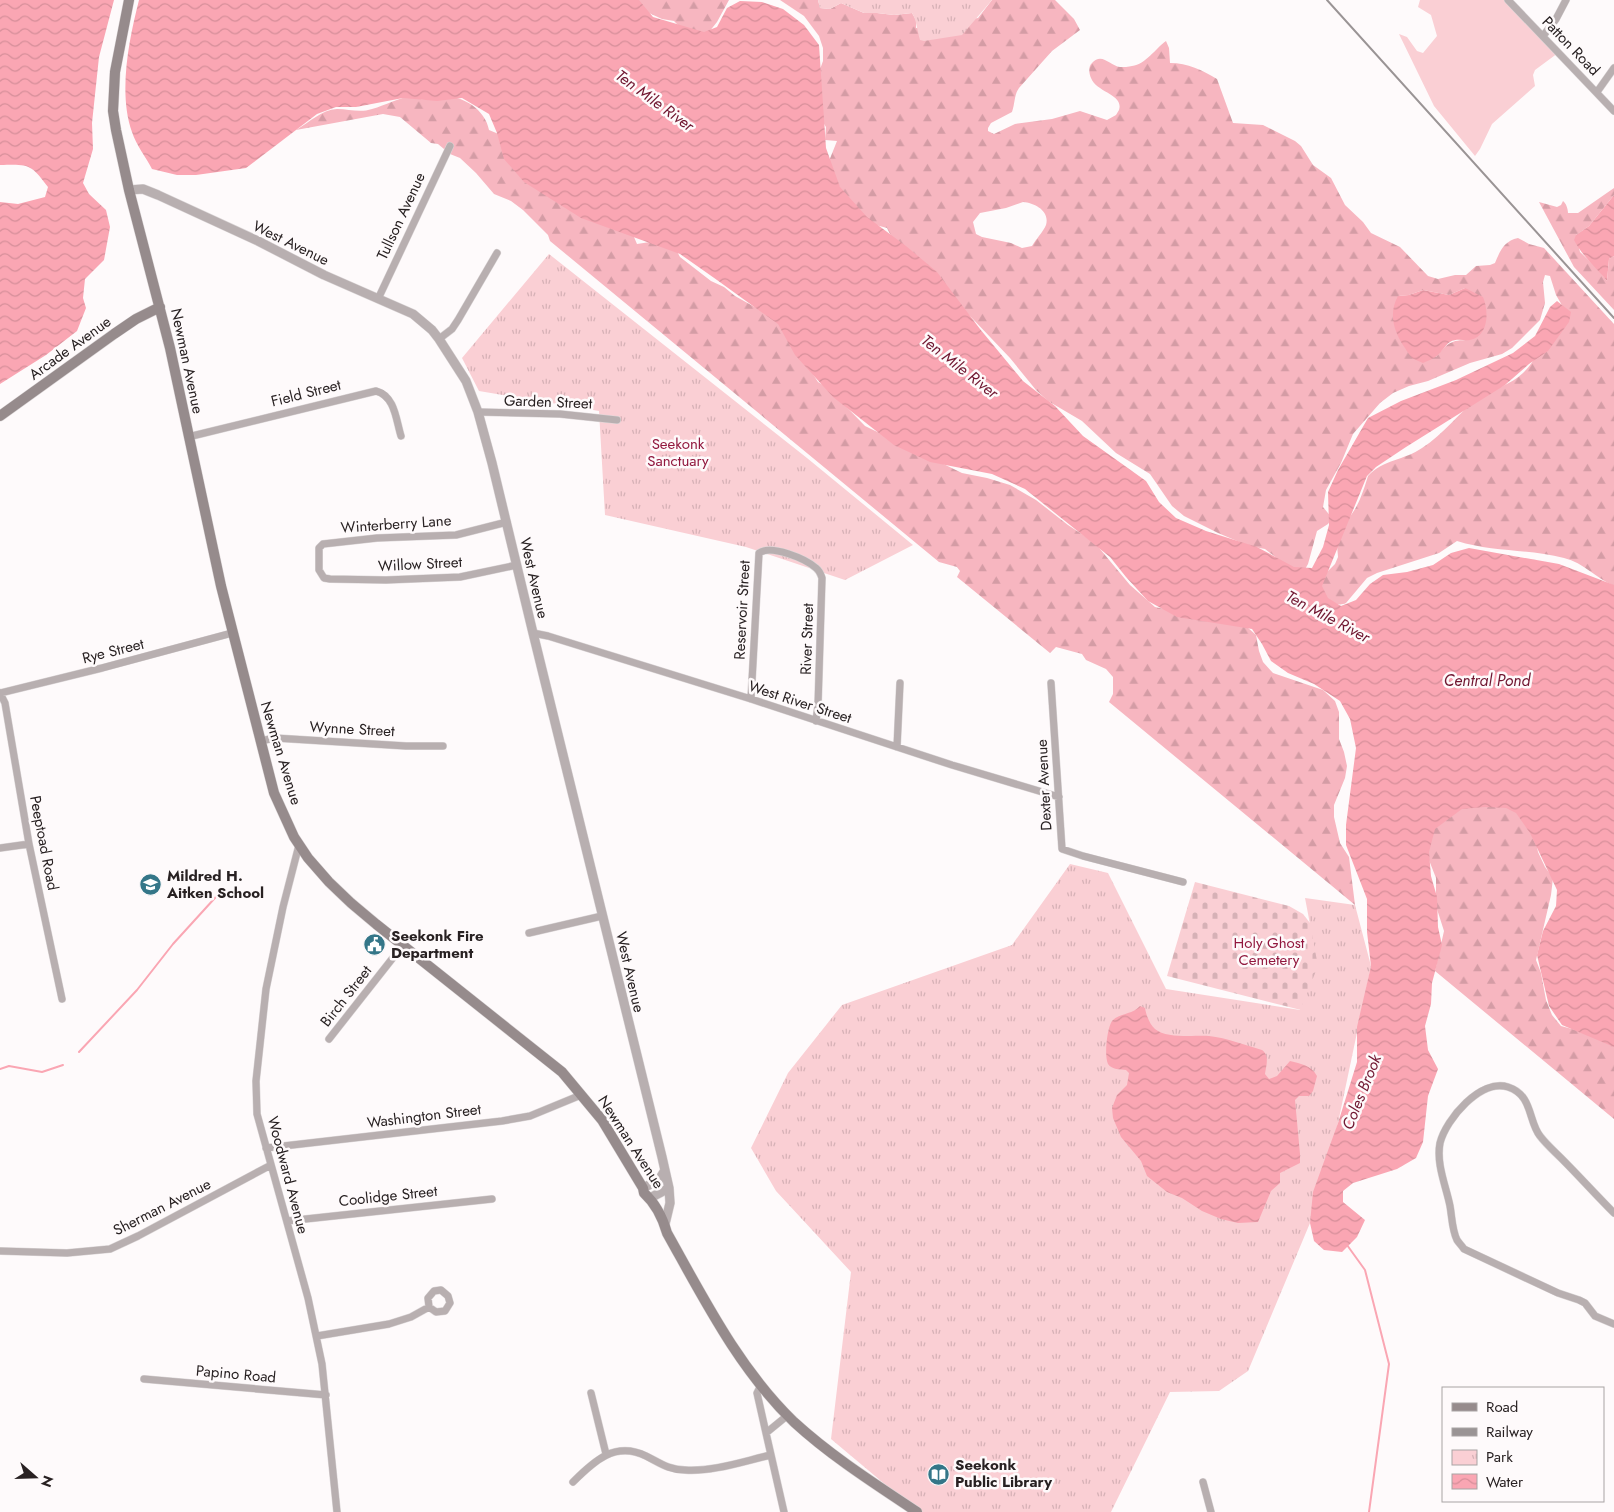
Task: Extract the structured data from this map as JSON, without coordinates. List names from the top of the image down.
{
  "streets": {
    "main road": ["Arcade Avenue", "Newman Avenue"],
    "street": [
      "Patton Road",
      "Tullson Avenue",
      "West Avenue",
      "Field Street",
      "Garden Street",
      "Winterberry Lane",
      "Willow Street",
      "Reservoir Street",
      "River Street",
      "Rye Street",
      "West River Street",
      "Wynne Street",
      "Dexter Avenue",
      "Peeptoad Road",
      "Birch Street",
      "Washington Street",
      "Woodward Avenue",
      "Coolidge Street",
      "Sherman Avenue",
      "Papino Road"
    ]
  },
  "crossings": [
    ["Tullson Avenue", "West Avenue"],
    ["West Avenue", "Newman Avenue"],
    ["West Avenue", "Garden Street"],
    ["West Avenue", "Winterberry Lane"],
    ["West Avenue", "Willow Street"],
    ["West Avenue", "West River Street"],
    ["Arcade Avenue", "Newman Avenue"],
    ["Newman Avenue", "Field Street"],
    ["Newman Avenue", "Rye Street"],
    ["Newman Avenue", "Wynne Street"],
    ["Newman Avenue", "Birch Street"],
    ["Newman Avenue", "Washington Street"],
    ["Newman Avenue", "Woodward Avenue"],
    ["Winterberry Lane", "Willow Street"],
    ["Reservoir Street", "River Street"],
    ["Reservoir Street", "West River Street"],
    ["River Street", "West River Street"],
    ["Rye Street", "Peeptoad Road"],
    ["West River Street", "Dexter Avenue"],
    ["Washington Street", "Woodward Avenue"],
    ["Woodward Avenue", "Coolidge Street"],
    ["Woodward Avenue", "Sherman Avenue"],
    ["Woodward Avenue", "Papino Road"]
  ],
  "water": ["Ten Mile River", "Central Pond", "Coles Brook"],
  "parks": ["Seekonk Sanctuary", "Holy Ghost Cemetery"],
  "places": {
    "school or university": ["Mildred H. Aitken School"],
    "public building": ["Seekonk Fire Department"],
    "library": ["Seekonk Public Library"]
  },
  "legend": [
    "Road",
    "Railway",
    "Park",
    "Water"
  ],
  "north": "right"
}
